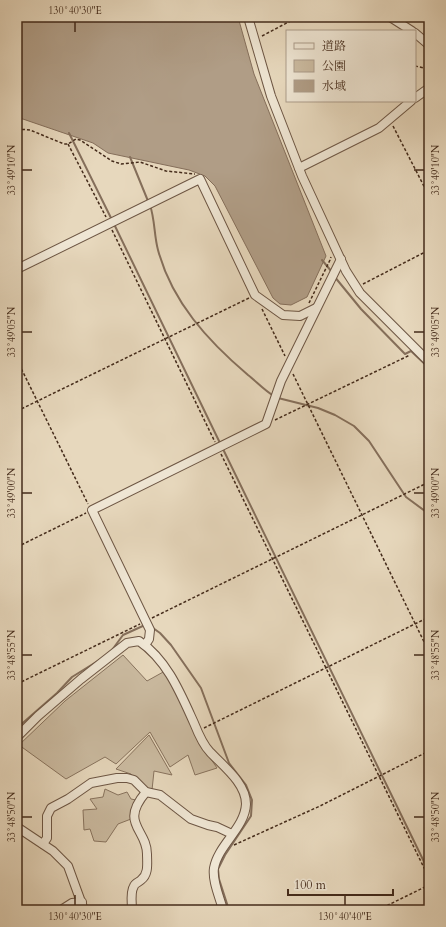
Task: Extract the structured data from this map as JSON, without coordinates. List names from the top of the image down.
{
  "legend": ["道路", "公園", "水域"],
  "scale_bar": "100 m",
  "coordinates": [
    "130°40'30\"E",
    "33°49'10\"N",
    "33°49'05\"N",
    "33°49'00\"N",
    "33°48'55\"N",
    "33°48'50\"N",
    "130°40'40\"E"
  ]
}
